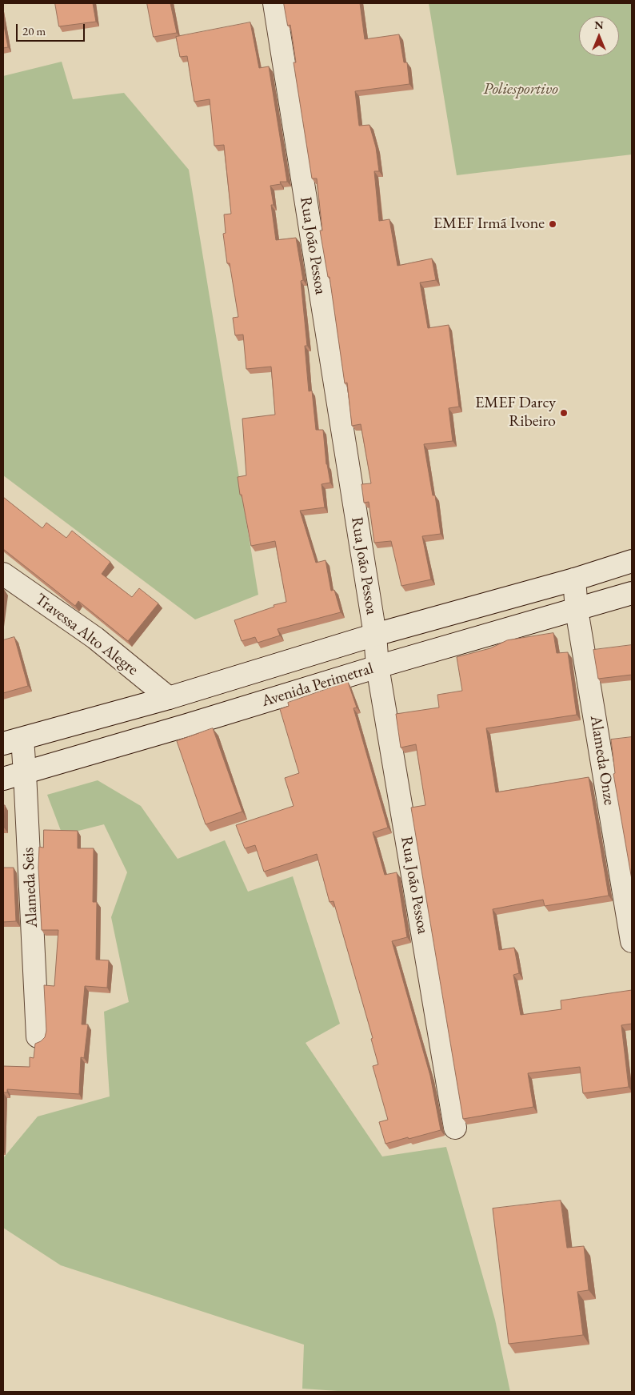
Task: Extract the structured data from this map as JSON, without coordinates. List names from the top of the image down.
{
  "streets": {
    "street": [
      "Rua João Pessoa",
      "Travessa Alto Alegre",
      "Avenida Perimetral",
      "Alameda Onze",
      "Alameda Seis"
    ]
  },
  "crossings": [
    ["Rua João Pessoa", "Avenida Perimetral"],
    ["Travessa Alto Alegre", "Avenida Perimetral"],
    ["Avenida Perimetral", "Alameda Onze"],
    ["Avenida Perimetral", "Alameda Seis"]
  ],
  "parks": ["Poliesportivo"],
  "places": ["EMEF Irmã Ivone", "EMEF Darcy Ribeiro"],
  "scale_bar": "20 m",
  "north": "top"
}
